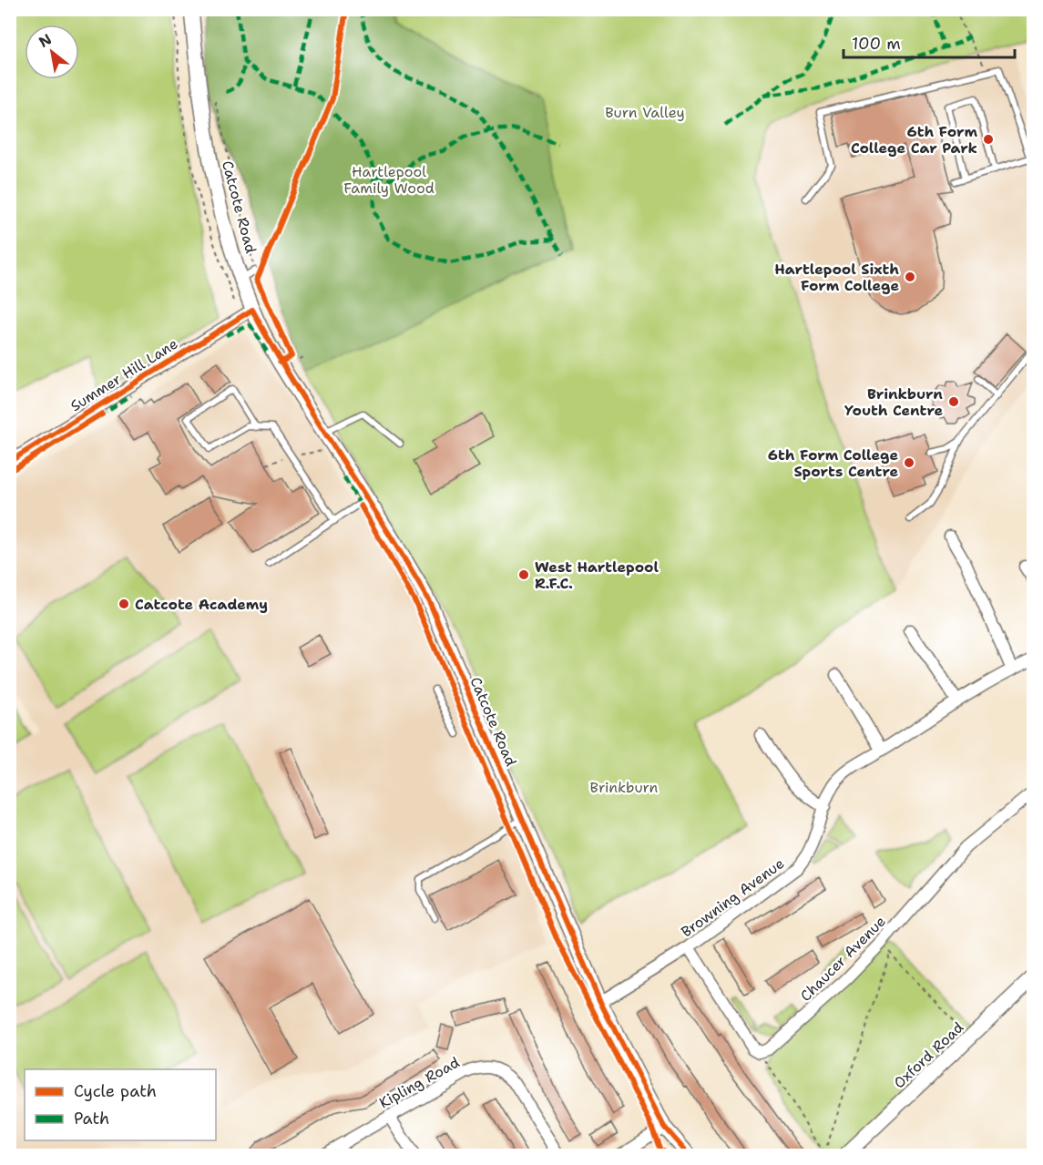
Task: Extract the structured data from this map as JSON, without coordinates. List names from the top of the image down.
{
  "streets": {
    "street": [
      "Catcote Road",
      "Summer Hill Lane",
      "Browning Avenue",
      "Chaucer Avenue",
      "Oxford Road",
      "Kipling Road"
    ]
  },
  "crossings": [
    ["Catcote Road", "Summer Hill Lane"],
    ["Catcote Road", "Browning Avenue"]
  ],
  "parks": ["Burn Valley", "Hartlepool Family Wood", "Brinkburn"],
  "places": [
    "6th Form College Car Park",
    "Hartlepool Sixth Form College",
    "Brinkburn Youth Centre",
    "6th Form College Sports Centre",
    "West Hartlepool R.F.C.",
    "Catcote Academy"
  ],
  "legend": ["Cycle path", "Path"],
  "scale_bar": "100 m",
  "north": "top left"
}
